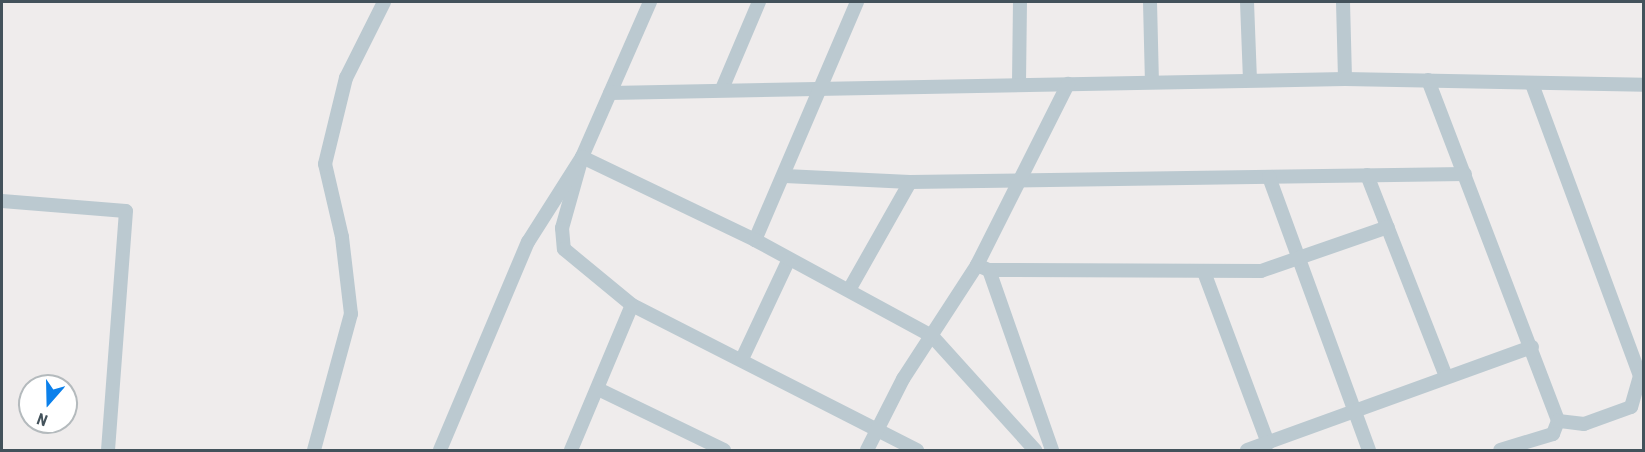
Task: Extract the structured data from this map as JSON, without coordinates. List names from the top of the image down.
{
  "north": "bottom"
}
